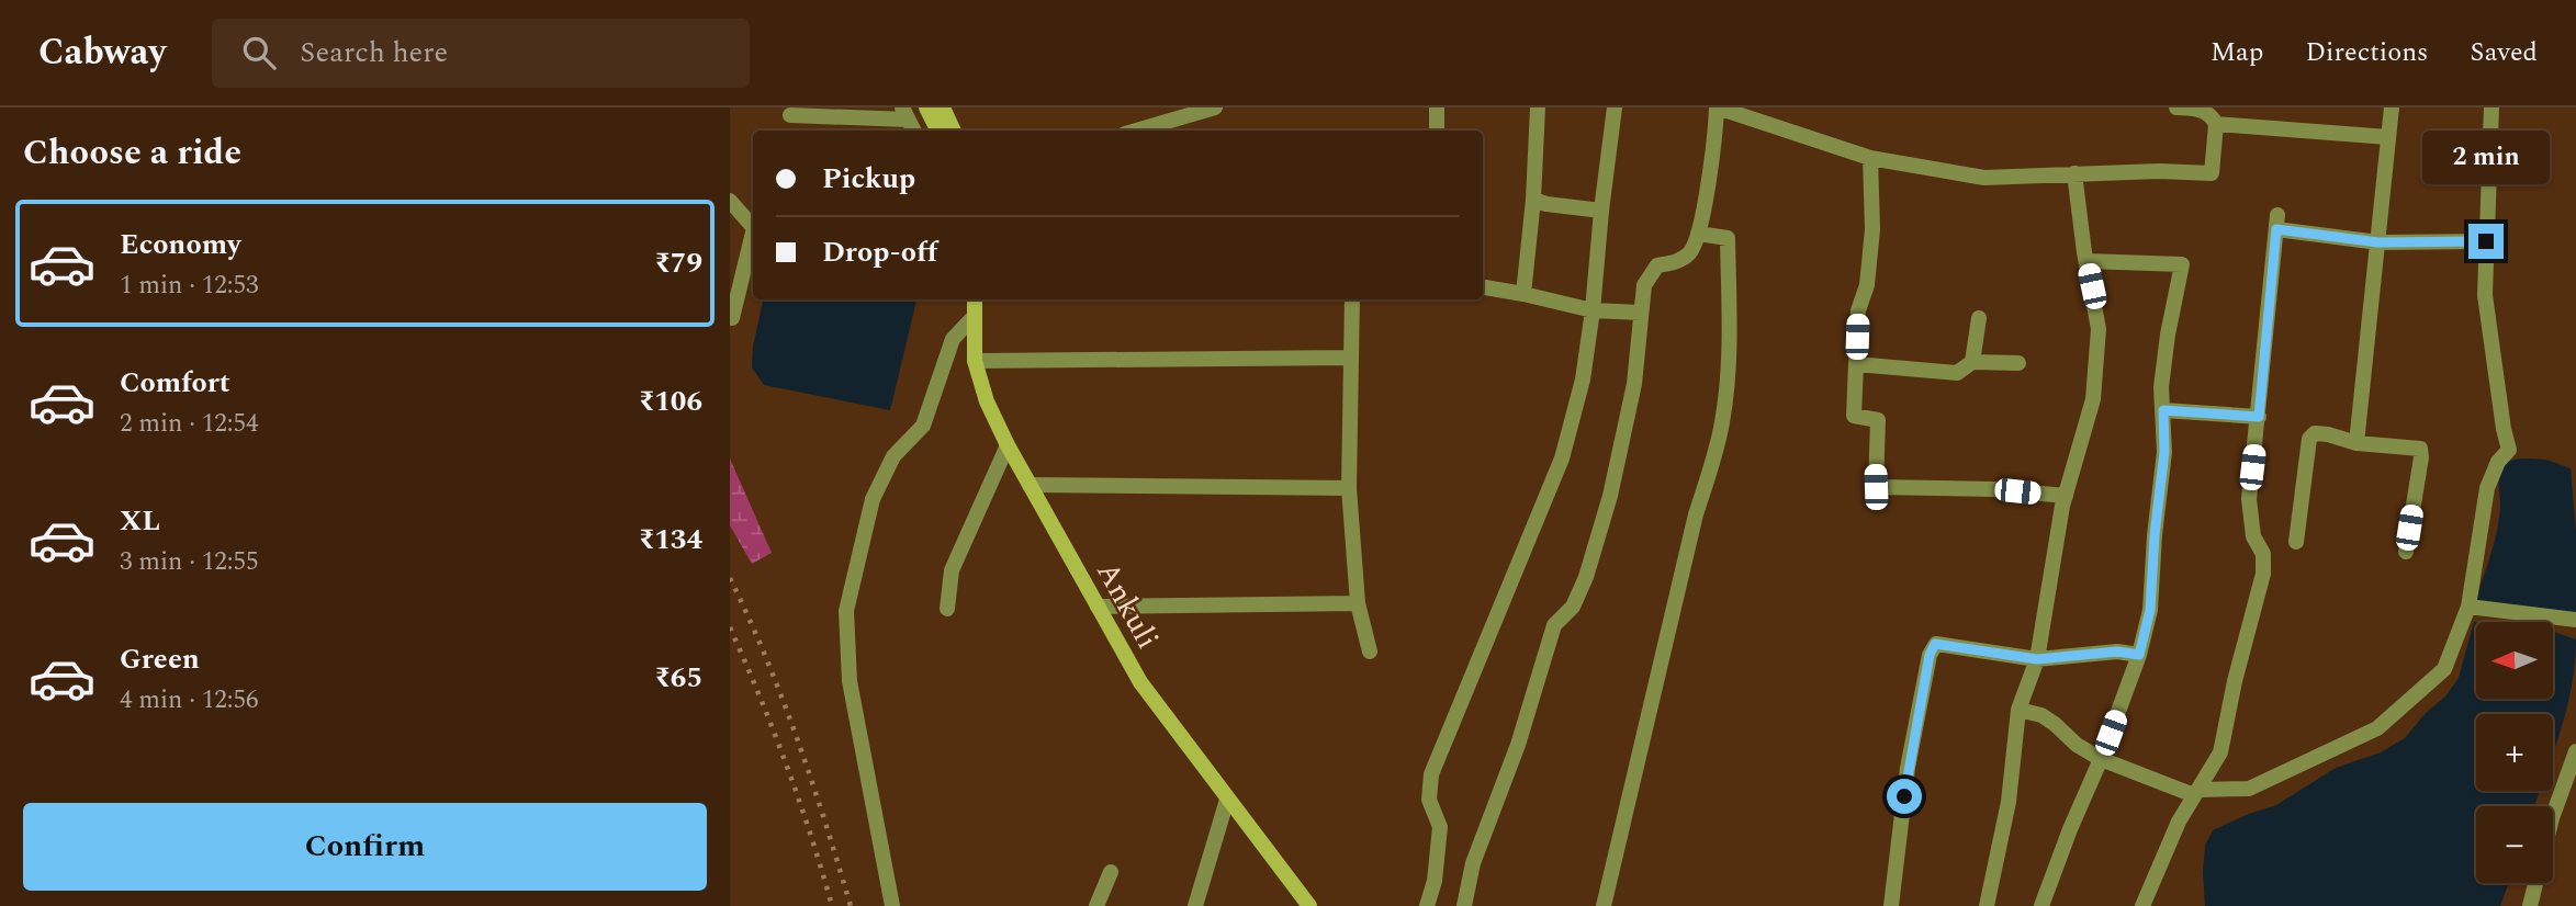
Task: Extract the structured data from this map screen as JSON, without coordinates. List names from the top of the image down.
{
  "streets": {
    "main road": ["Ankuli"]
  },
  "north": "left",
  "page": {
    "header": "Cabway",
    "search": "Search here",
    "nav": ["Map", "Directions", "Saved"],
    "heading": "Choose a ride",
    "bubble": "2 min",
    "banner": ["Pickup", "Drop-off"],
    "list": [
      {
        "name": "Economy",
        "note": "1 min · 12:53",
        "value": "₹79"
      },
      {
        "name": "Comfort",
        "note": "2 min · 12:54",
        "value": "₹106"
      },
      {
        "name": "XL",
        "note": "3 min · 12:55",
        "value": "₹134"
      },
      {
        "name": "Green",
        "note": "4 min · 12:56",
        "value": "₹65"
      }
    ],
    "map_buttons": ["+", "−"],
    "buttons": "Confirm"
  }
}
